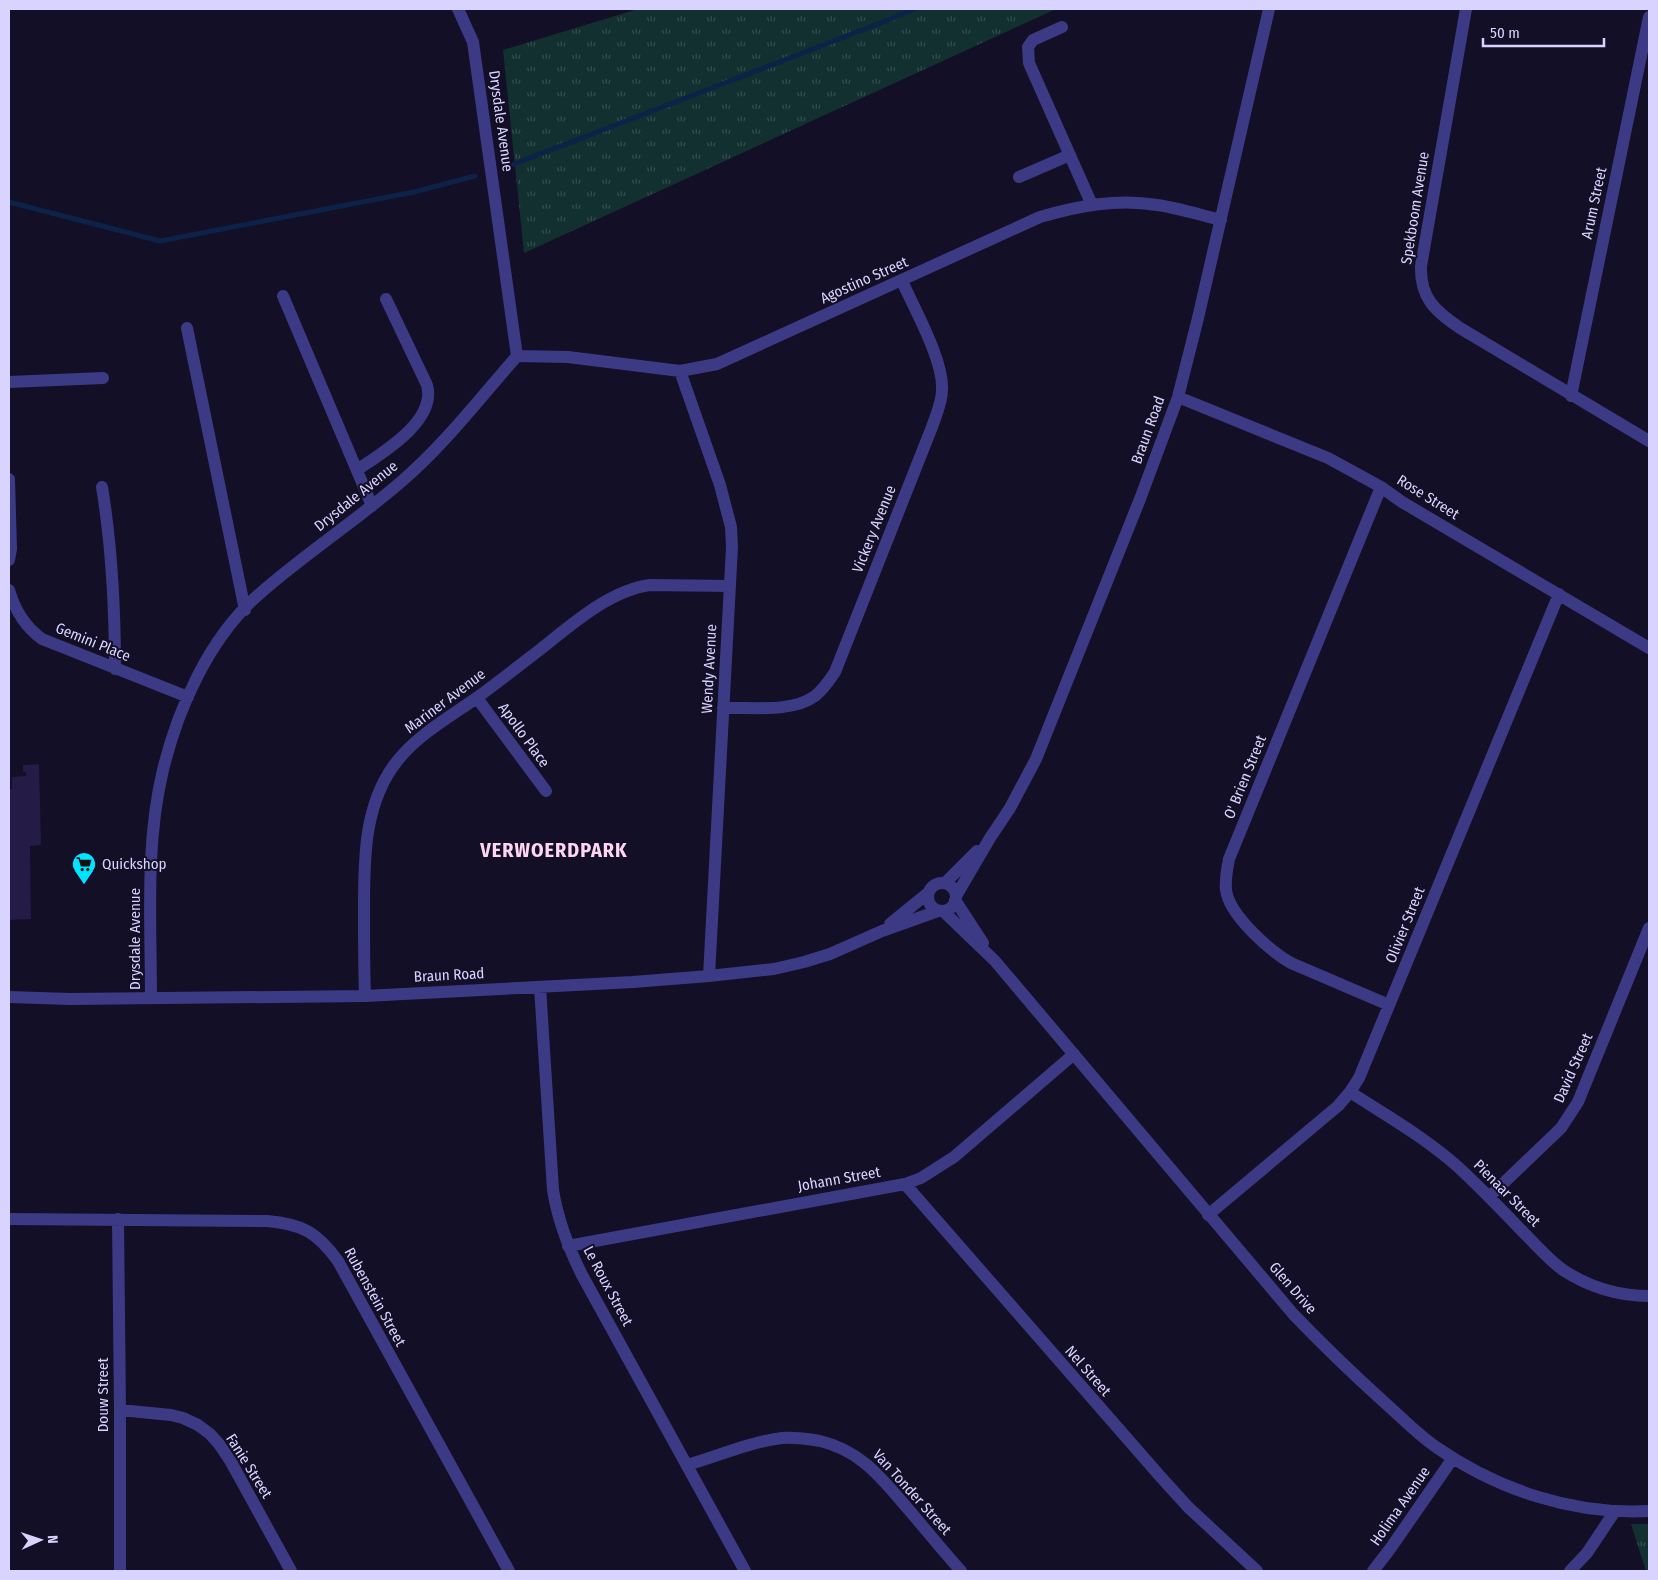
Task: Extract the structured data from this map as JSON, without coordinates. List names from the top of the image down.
{
  "streets": {
    "street": [
      "Drysdale Avenue",
      "Arum Street",
      "Spekboom Avenue",
      "Agostino Street",
      "Braun Road",
      "Rose Street",
      "Vickery Avenue",
      "Gemini Place",
      "Wendy Avenue",
      "Mariner Avenue",
      "Apollo Place",
      "O' Brien Street",
      "Olivier Street",
      "David Street",
      "Johann Street",
      "Pienaar Street",
      "Le Roux Street",
      "Glen Drive",
      "Rubenstein Street",
      "Nel Street",
      "Douw Street",
      "Fanie Street",
      "Van Tonder Street",
      "Holima Avenue"
    ]
  },
  "crossings": [
    ["Drysdale Avenue", "Agostino Street"],
    ["Drysdale Avenue", "Braun Road"],
    ["Drysdale Avenue", "Gemini Place"],
    ["Arum Street", "Spekboom Avenue"],
    ["Agostino Street", "Braun Road"],
    ["Agostino Street", "Vickery Avenue"],
    ["Agostino Street", "Wendy Avenue"],
    ["Braun Road", "Rose Street"],
    ["Braun Road", "Wendy Avenue"],
    ["Braun Road", "Mariner Avenue"],
    ["Braun Road", "Le Roux Street"],
    ["Braun Road", "Glen Drive"],
    ["Rose Street", "O' Brien Street"],
    ["Rose Street", "Olivier Street"],
    ["Vickery Avenue", "Wendy Avenue"],
    ["Wendy Avenue", "Mariner Avenue"],
    ["Mariner Avenue", "Apollo Place"],
    ["O' Brien Street", "Olivier Street"],
    ["Olivier Street", "Pienaar Street"],
    ["Olivier Street", "Glen Drive"],
    ["David Street", "Pienaar Street"],
    ["Johann Street", "Le Roux Street"],
    ["Johann Street", "Glen Drive"],
    ["Johann Street", "Nel Street"],
    ["Le Roux Street", "Van Tonder Street"],
    ["Glen Drive", "Holima Avenue"],
    ["Rubenstein Street", "Douw Street"],
    ["Douw Street", "Fanie Street"]
  ],
  "districts": ["VERWOERDPARK"],
  "places": {
    "supermarket": ["Quickshop"]
  },
  "scale_bar": "50 m",
  "north": "right"
}
